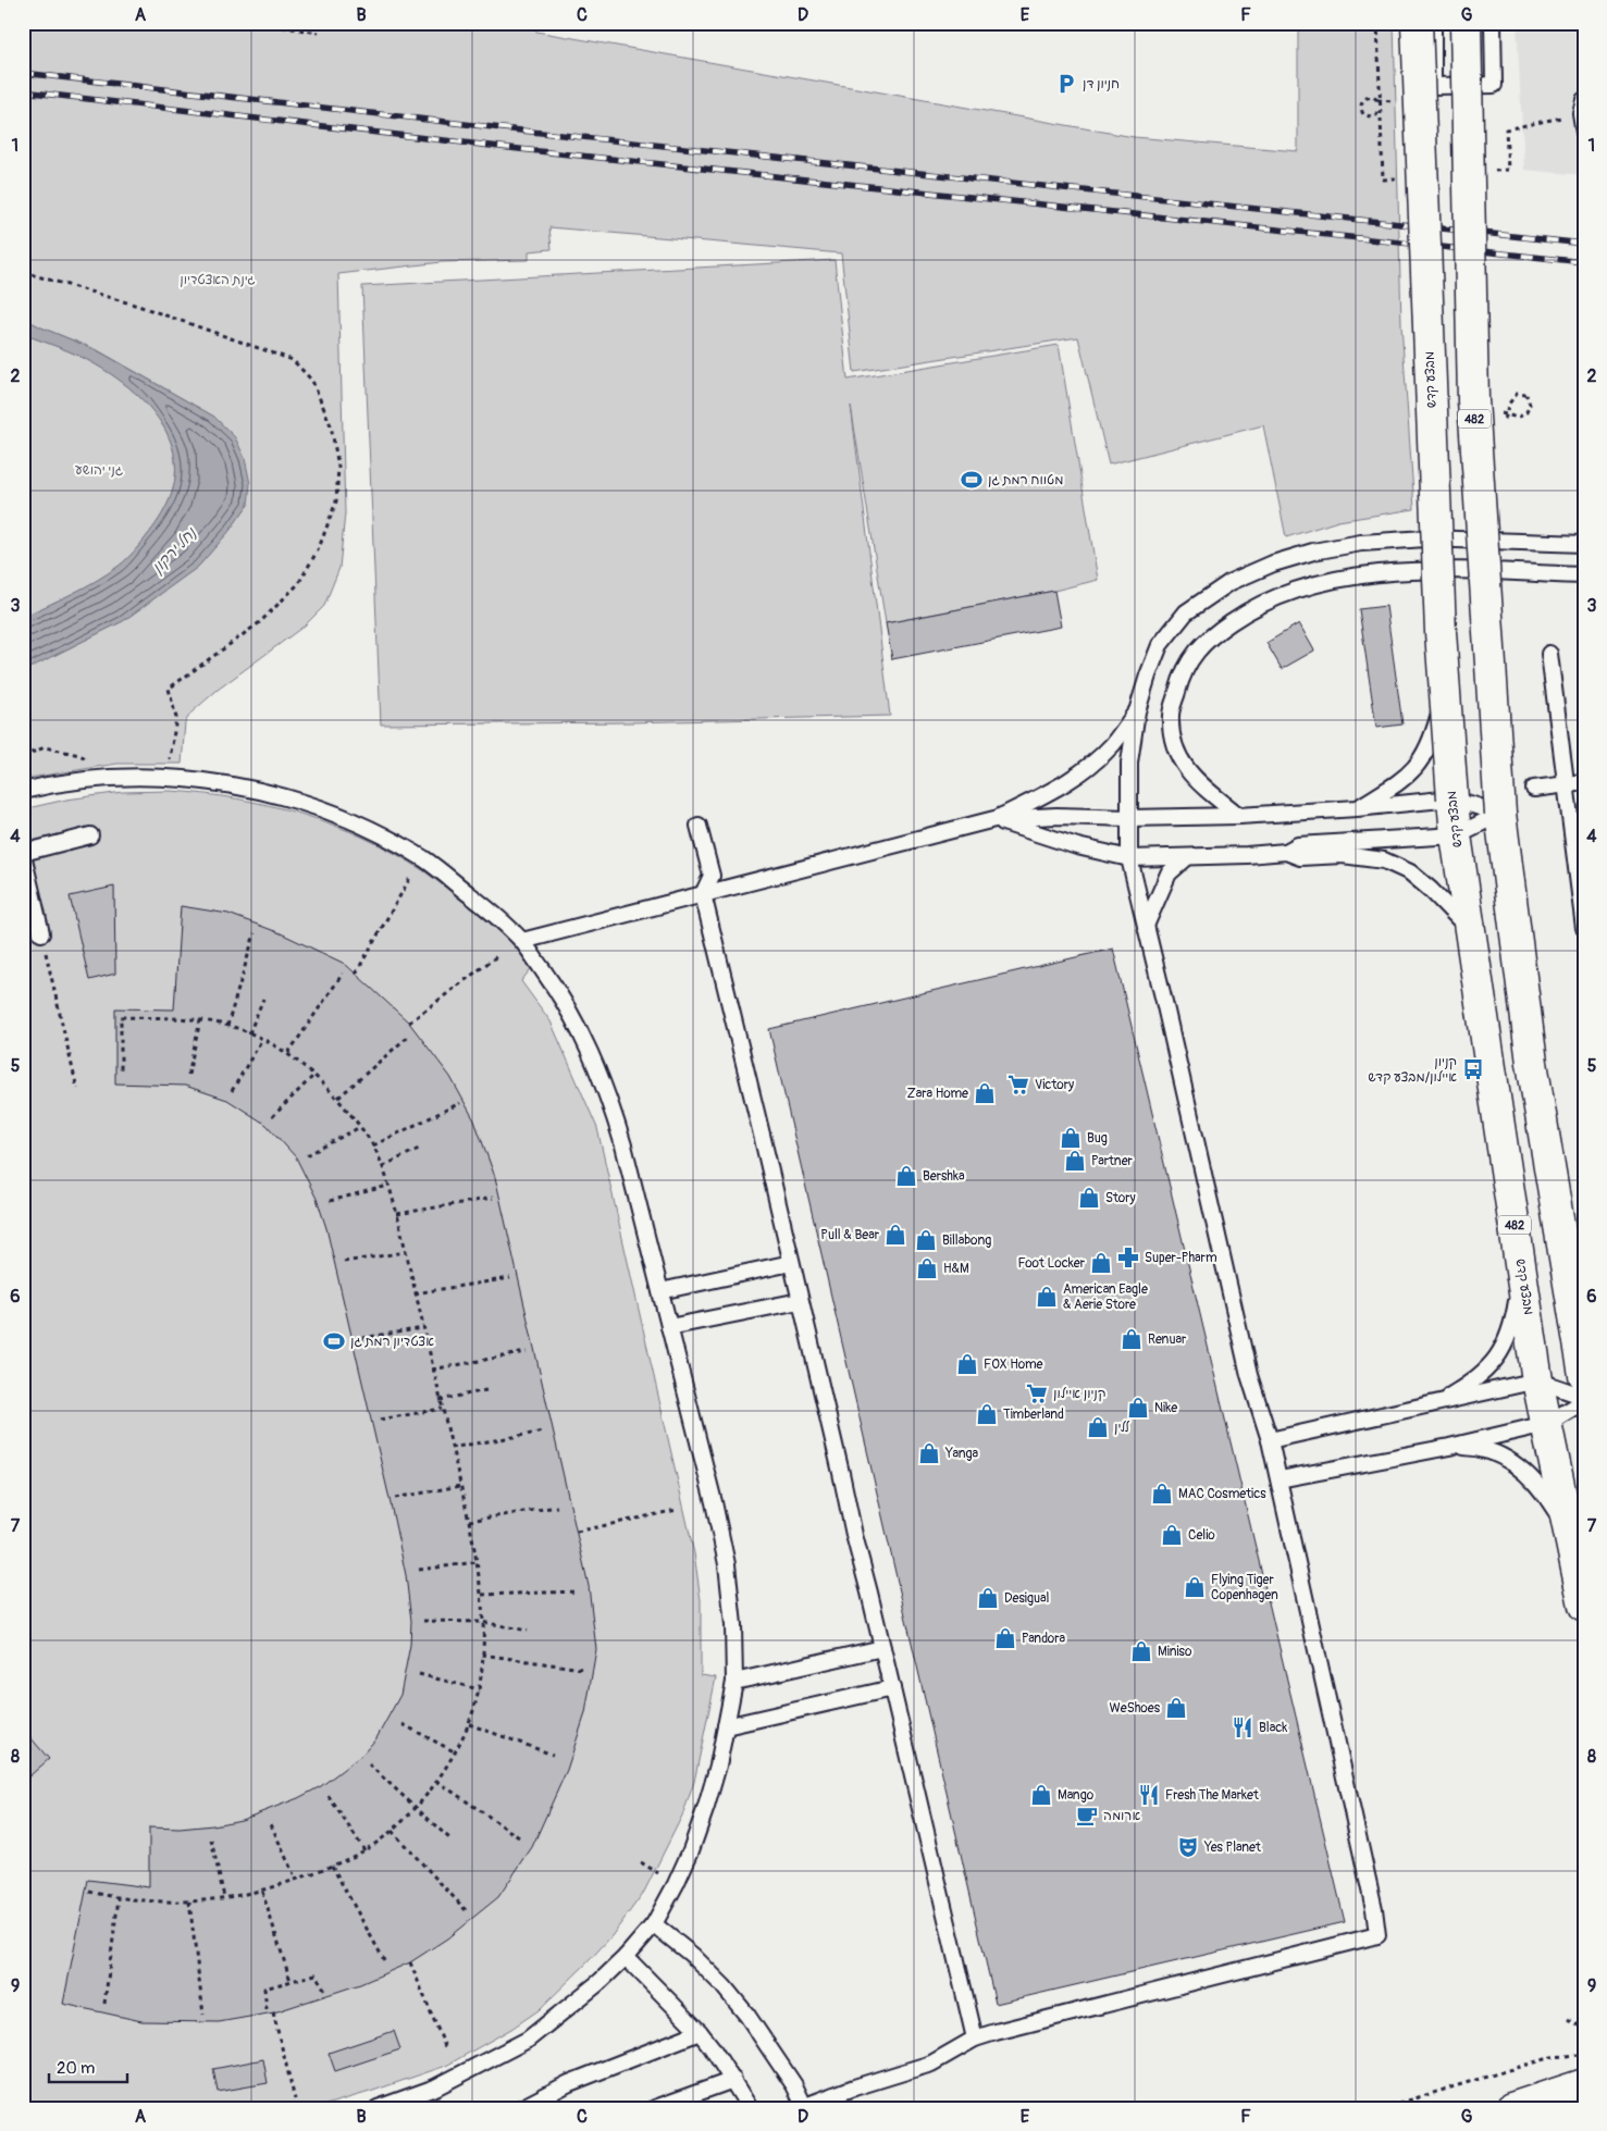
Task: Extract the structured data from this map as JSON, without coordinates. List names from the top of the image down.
{
  "streets": {
    "main road": ["מבצע קדש", "482"]
  },
  "water": ["נחל ירקון"],
  "parks": ["גינת האצטדיון", "גני יהושע"],
  "places": {
    "parking": ["חניון דן"],
    "sports": ["מטווח רמת גן", "אצטדיון רמת גן"],
    "bus stop": ["קניון איילון/מבצע קדש"],
    "supermarket": ["Victory", "קניון איילון"],
    "shop": [
      "Zara Home",
      "Bug",
      "Partner",
      "Bershka",
      "Story",
      "Pull & Bear",
      "Billabong",
      "Foot Locker",
      "H&M",
      "American Eagle & Aerie Store",
      "Renuar",
      "FOX Home",
      "Nike",
      "Timberland",
      "ללין",
      "Yanga",
      "MAC Cosmetics",
      "Celio",
      "Flying Tiger Copenhagen",
      "Desigual",
      "Pandora",
      "Miniso",
      "WeShoes",
      "Mango"
    ],
    "pharmacy": ["Super-Pharm"],
    "restaurant": ["Black", "Fresh The Market"],
    "cafe": ["ארומה"],
    "theatre": ["Yes Planet"]
  },
  "scale_bar": "20 m",
  "grid": {
    "columns": [
      "A",
      "B",
      "C",
      "D",
      "E",
      "F",
      "G"
    ],
    "rows": [
      "1",
      "2",
      "3",
      "4",
      "5",
      "6",
      "7",
      "8",
      "9"
    ]
  }
}
